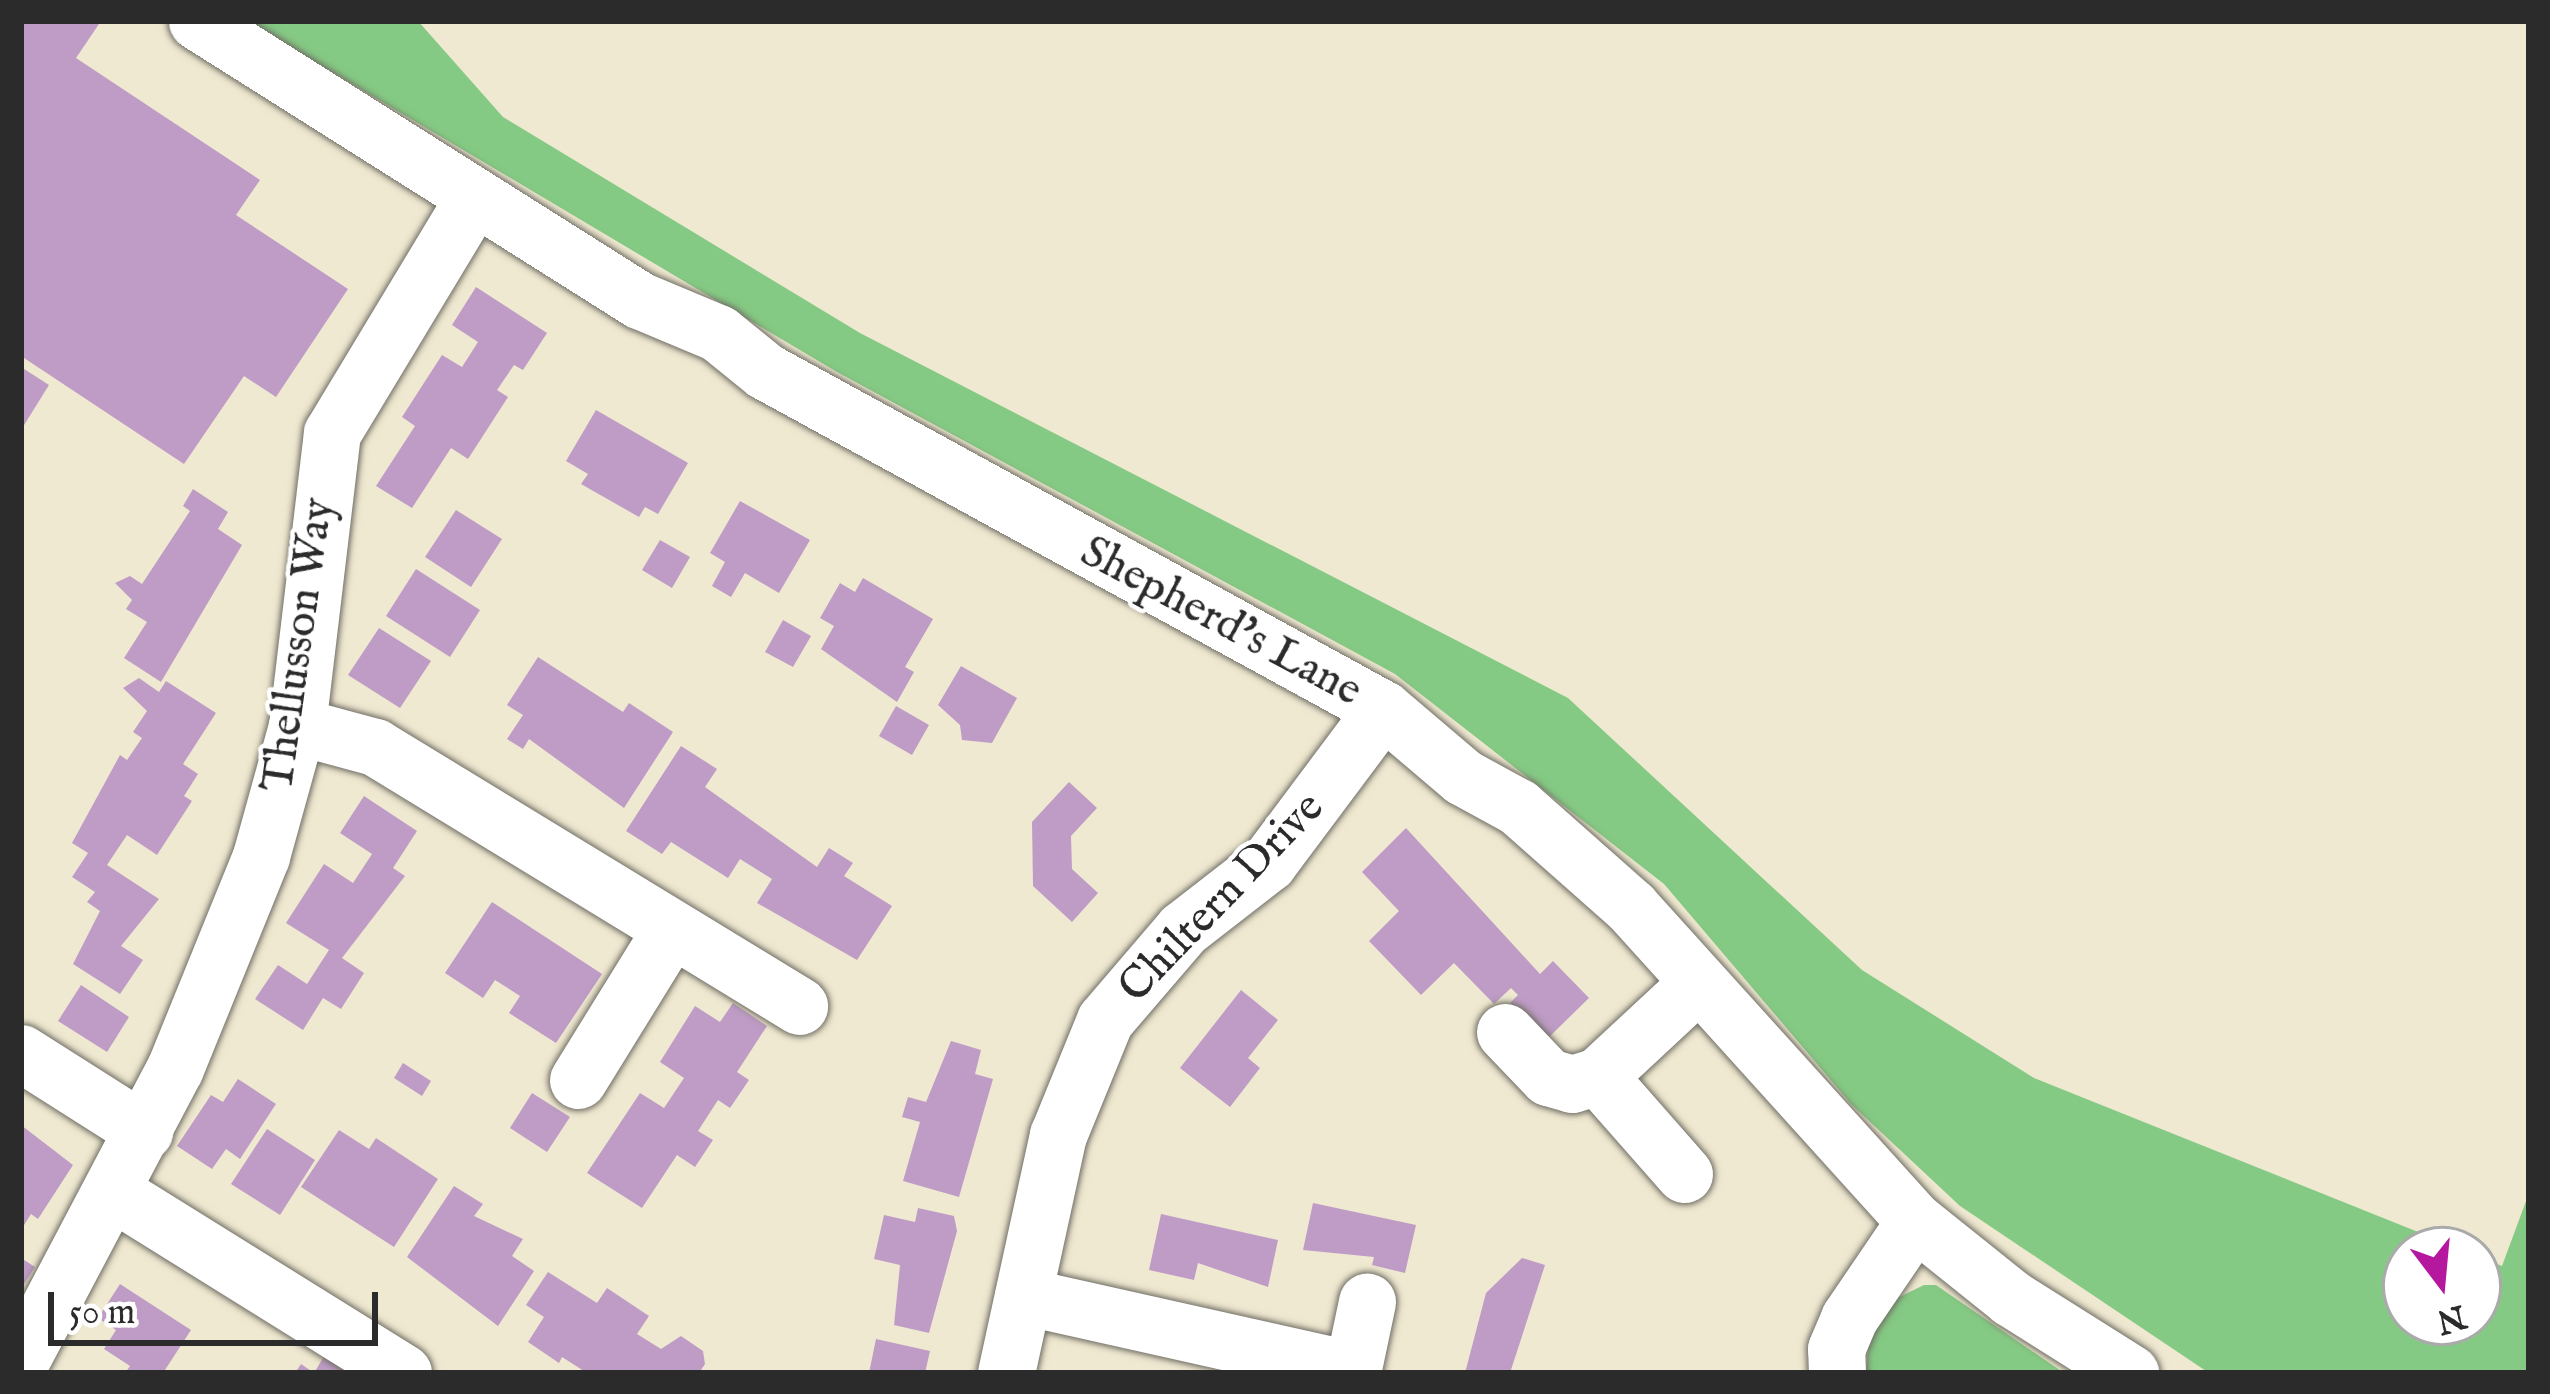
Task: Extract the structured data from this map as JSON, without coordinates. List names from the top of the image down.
{
  "streets": {
    "street": ["Shepherd's Lane", "Thellusson Way", "Chiltern Drive"]
  },
  "crossings": [
    ["Shepherd's Lane", "Thellusson Way"],
    ["Shepherd's Lane", "Chiltern Drive"]
  ],
  "scale_bar": "50 m",
  "north": "bottom"
}
